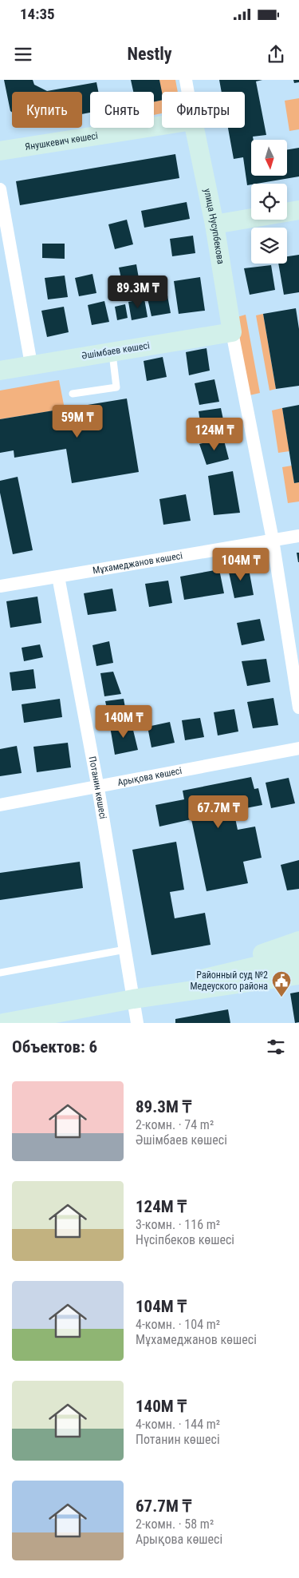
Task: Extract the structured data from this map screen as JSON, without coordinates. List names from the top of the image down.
{
  "streets": {
    "street": [
      "Янушкевич көшесі",
      "улица Нусупбекова",
      "Әшімбаев көшесі",
      "Мұхамеджанов көшесі",
      "Арықова көшесі",
      "Потанин көшесі"
    ]
  },
  "crossings": [
    ["улица Нусупбекова", "Әшімбаев көшесі"],
    ["Мұхамеджанов көшесі", "Потанин көшесі"],
    ["Арықова көшесі", "Потанин көшесі"]
  ],
  "places": {
    "public building": ["Районный суд №2 Медеуского района"]
  },
  "north": "bottom",
  "page": {
    "status": "14:35",
    "header": "Nestly",
    "chip": ["Купить", "Снять", "Фильтры"],
    "price": [
      "89.3M ₸",
      "59M ₸",
      "124M ₸",
      "104M ₸",
      "140M ₸",
      "67.7M ₸"
    ],
    "heading": "Объектов: 6",
    "list": [
      {
        "name": "89.3M ₸",
        "note": "2-комн. · 74 m² · Әшімбаев көшесі"
      },
      {
        "name": "124M ₸",
        "note": "3-комн. · 116 m² · Нүсіпбеков көшесі"
      },
      {
        "name": "104M ₸",
        "note": "4-комн. · 104 m² · Мұхамеджанов көшесі"
      },
      {
        "name": "140M ₸",
        "note": "4-комн. · 144 m² · Потанин көшесі"
      },
      {
        "name": "67.7M ₸",
        "note": "2-комн. · 58 m² · Арықова көшесі"
      }
    ]
  }
}
